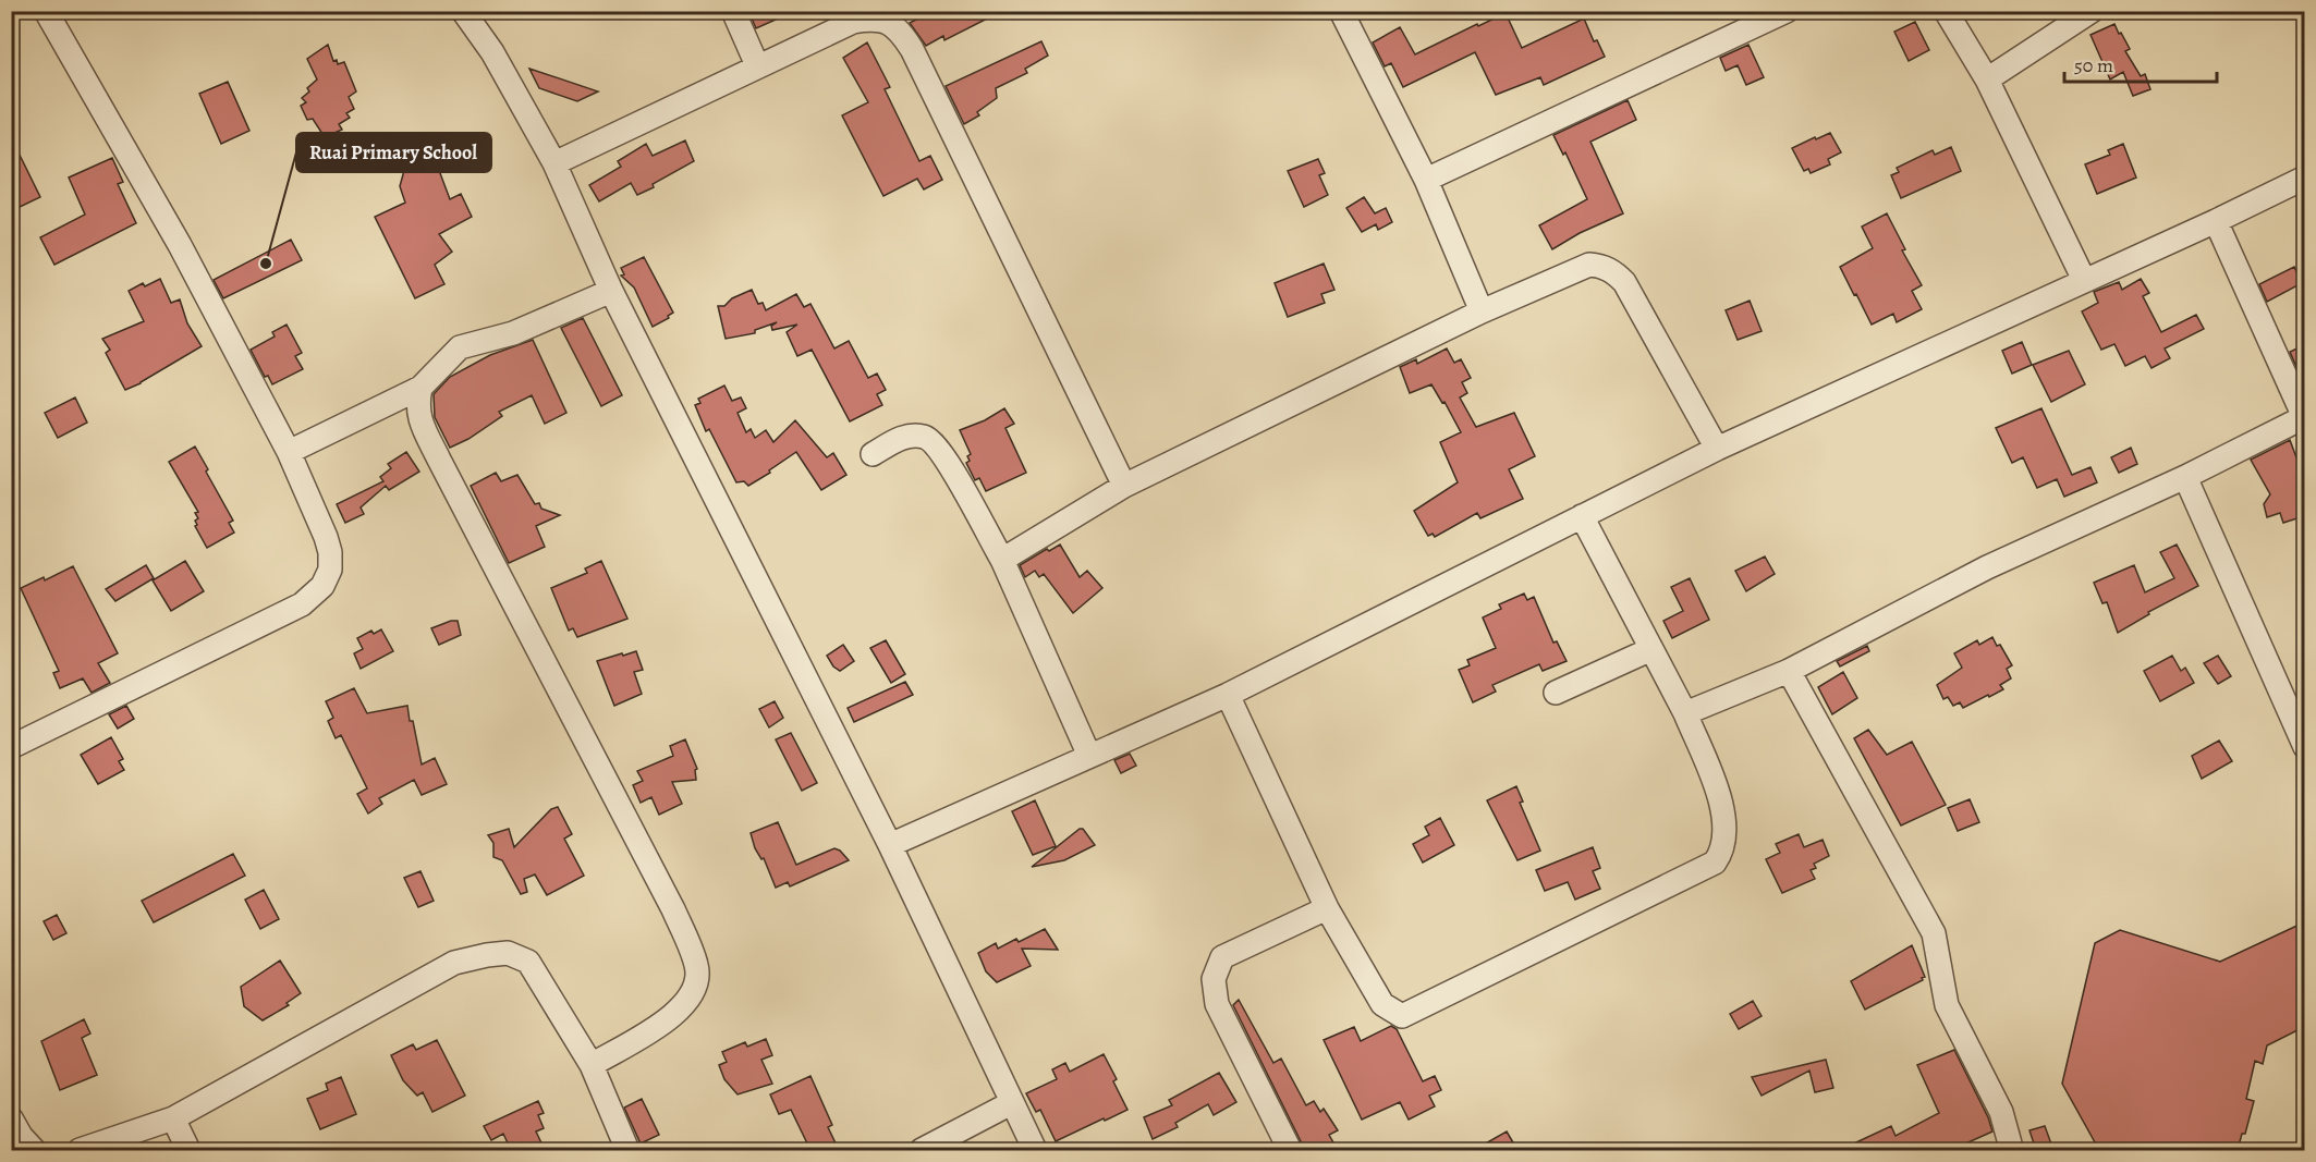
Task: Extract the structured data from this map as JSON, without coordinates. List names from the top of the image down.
{
  "places": ["Ruai Primary School"],
  "scale_bar": "50 m"
}
